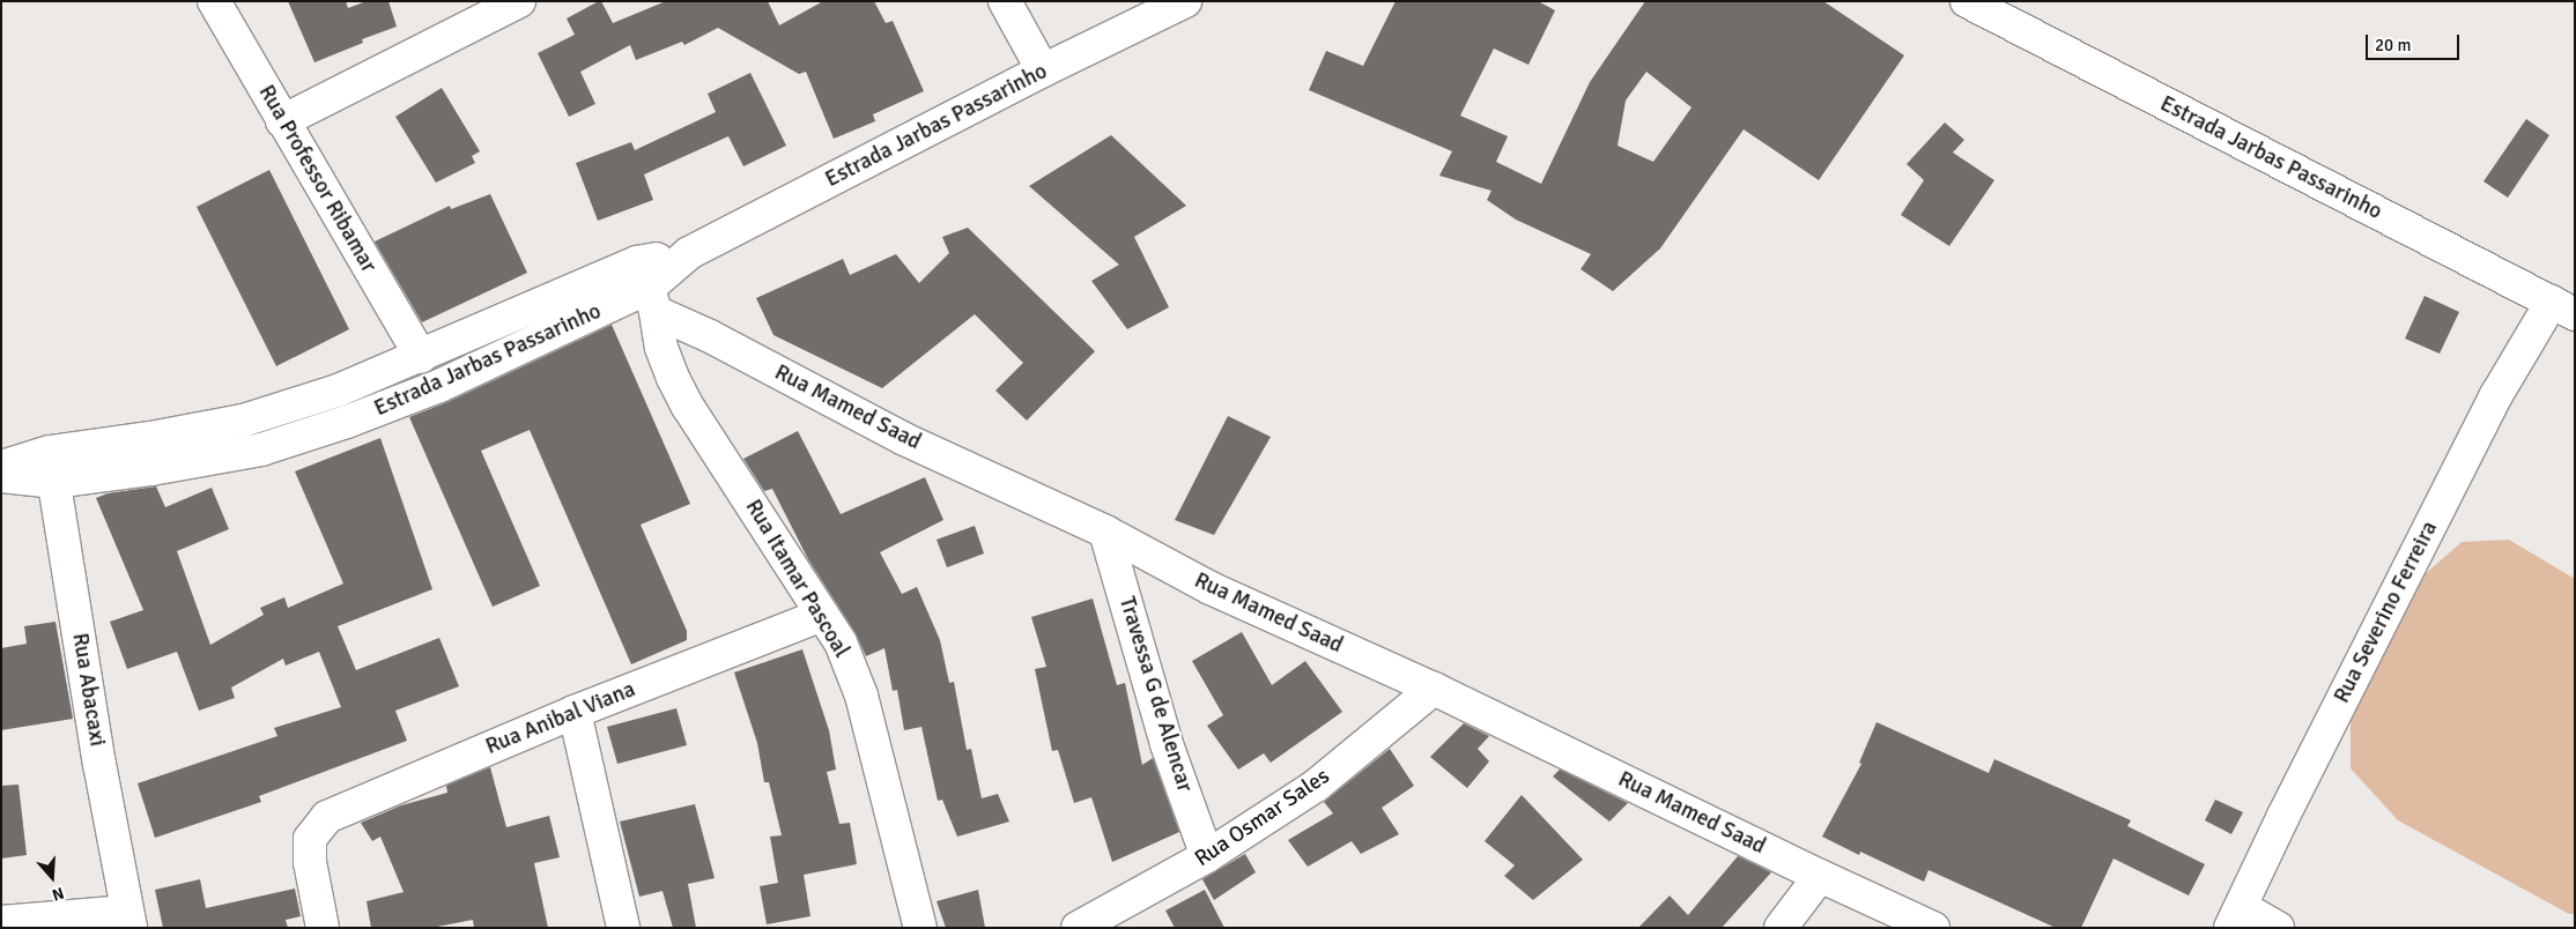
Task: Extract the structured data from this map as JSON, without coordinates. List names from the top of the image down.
{
  "streets": {
    "street": [
      "Estrada Jarbas Passarinho",
      "Rua Professor Ribamar",
      "Rua Mamed Saad",
      "Rua Itamar Pascoal",
      "Rua Severino Ferreira",
      "Rua Abacaxi",
      "Travessa G de Alencar",
      "Rua Anibal Viana",
      "Rua Osmar Sales"
    ]
  },
  "crossings": [
    ["Estrada Jarbas Passarinho", "Rua Professor Ribamar"],
    ["Estrada Jarbas Passarinho", "Rua Mamed Saad"],
    ["Estrada Jarbas Passarinho", "Rua Itamar Pascoal"],
    ["Estrada Jarbas Passarinho", "Rua Severino Ferreira"],
    ["Estrada Jarbas Passarinho", "Rua Abacaxi"],
    ["Rua Mamed Saad", "Rua Itamar Pascoal"],
    ["Rua Mamed Saad", "Travessa G de Alencar"],
    ["Rua Mamed Saad", "Rua Osmar Sales"],
    ["Rua Itamar Pascoal", "Rua Anibal Viana"],
    ["Travessa G de Alencar", "Rua Osmar Sales"]
  ],
  "scale_bar": "20 m",
  "north": "bottom"
}
